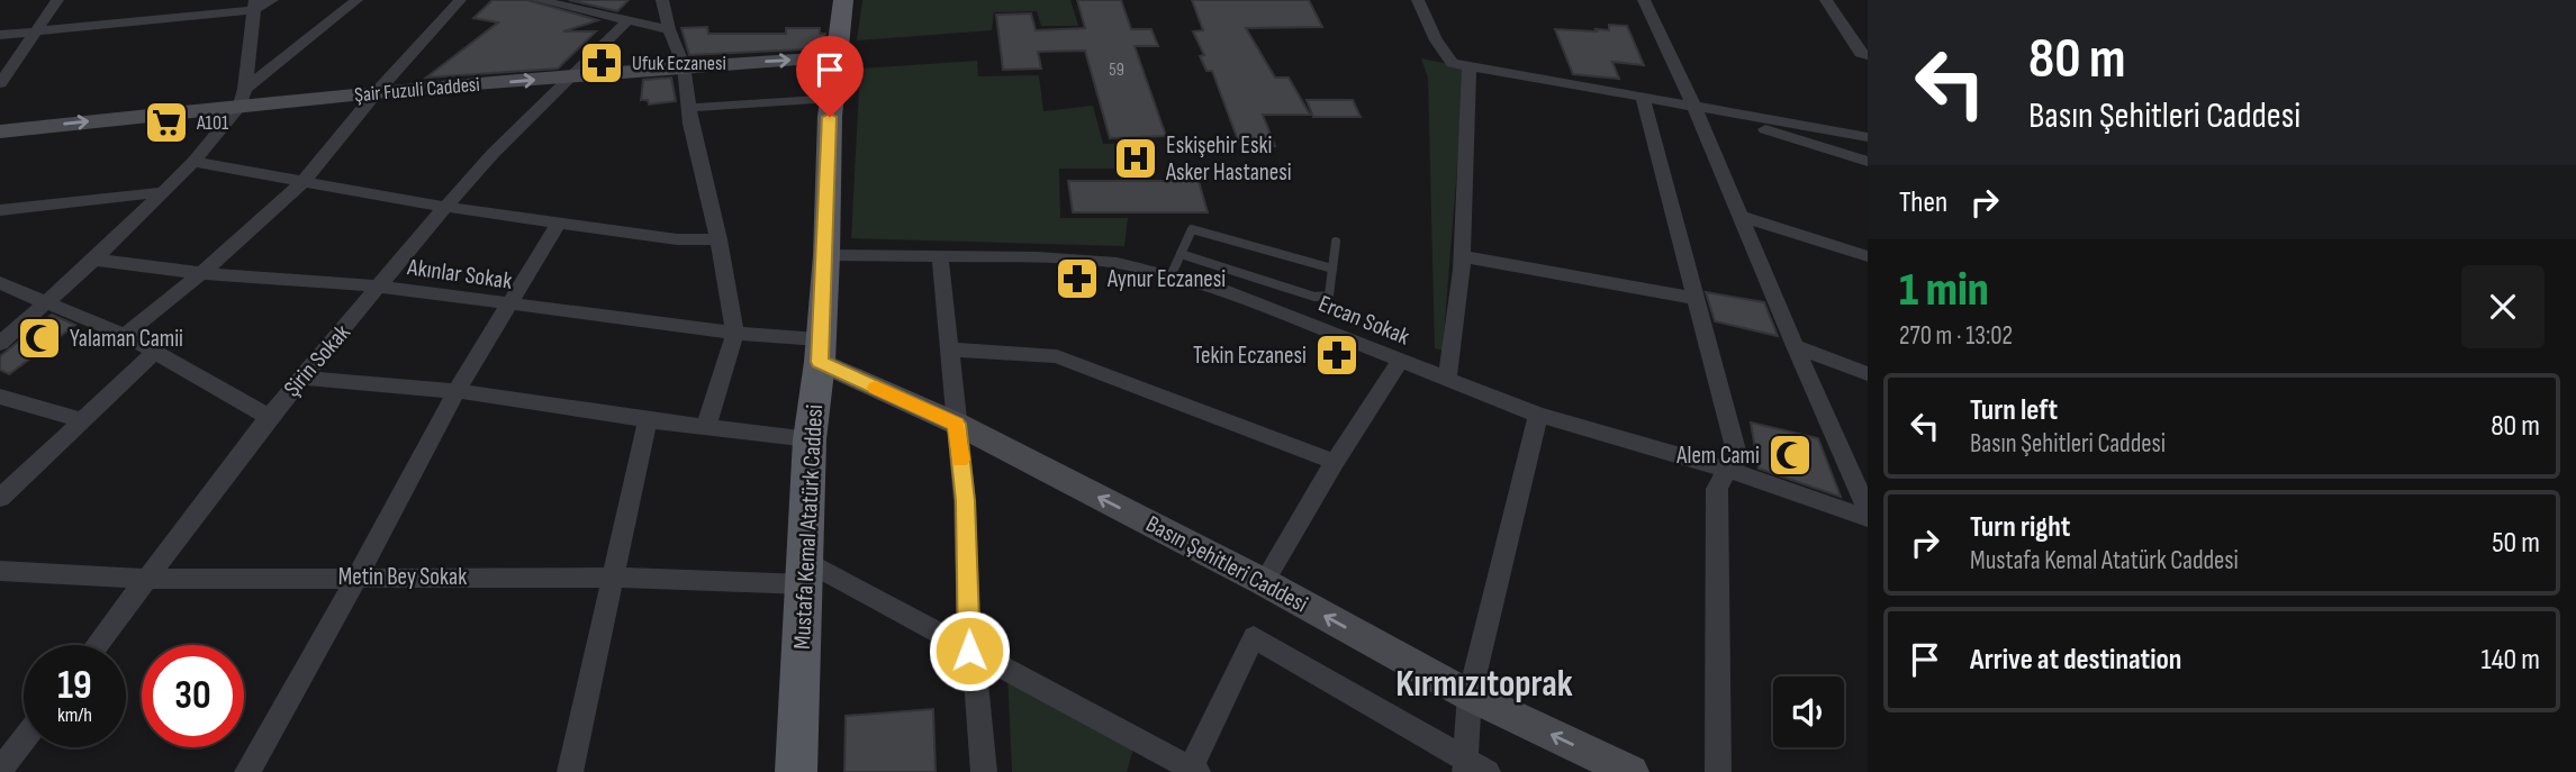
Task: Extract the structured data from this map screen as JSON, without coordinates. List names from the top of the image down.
{
  "streets": {
    "main road": ["Şair Fuzuli Caddesi", "Mustafa Kemal Atatürk Caddesi", "Basın Şehitleri Caddesi"],
    "street": [
      "Akınlar Sokak",
      "Ercan Sokak",
      "Şirin Sokak",
      "Metin Bey Sokak"
    ]
  },
  "crossings": [
    ["Şair Fuzuli Caddesi", "Şirin Sokak"],
    ["Şair Fuzuli Caddesi", "Mustafa Kemal Atatürk Caddesi"],
    ["Akınlar Sokak", "Şirin Sokak"],
    ["Akınlar Sokak", "Mustafa Kemal Atatürk Caddesi"],
    ["Akınlar Sokak", "Basın Şehitleri Caddesi"],
    ["Ercan Sokak", "Mustafa Kemal Atatürk Caddesi"],
    ["Şirin Sokak", "Metin Bey Sokak"],
    ["Mustafa Kemal Atatürk Caddesi", "Basın Şehitleri Caddesi"],
    ["Mustafa Kemal Atatürk Caddesi", "Metin Bey Sokak"]
  ],
  "one_way": ["Şair Fuzuli Caddesi", "Basın Şehitleri Caddesi"],
  "districts": ["Kırmızıtoprak"],
  "places": {
    "pharmacy": ["Ufuk Eczanesi", "Aynur Eczanesi", "Tekin Eczanesi"],
    "supermarket": ["A101"],
    "hospital": ["Eskişehir Eski Asker Hastanesi"],
    "mosque": ["Yalaman Camii", "Alem Cami"]
  },
  "house_numbers": ["59"],
  "page": {
    "turn": ["80 m", "Basın Şehitleri Caddesi"],
    "then": "Then",
    "heading": ["1 min", "270 m · 13:02"],
    "list": [
      {
        "name": "Turn left",
        "note": "Basın Şehitleri Caddesi",
        "value": "80 m"
      },
      {
        "name": "Turn right",
        "note": "Mustafa Kemal Atatürk Caddesi",
        "value": "50 m"
      },
      {
        "name": "Arrive at destination",
        "value": "140 m"
      }
    ],
    "speed": "19 km/h",
    "limit": "30"
  }
}
